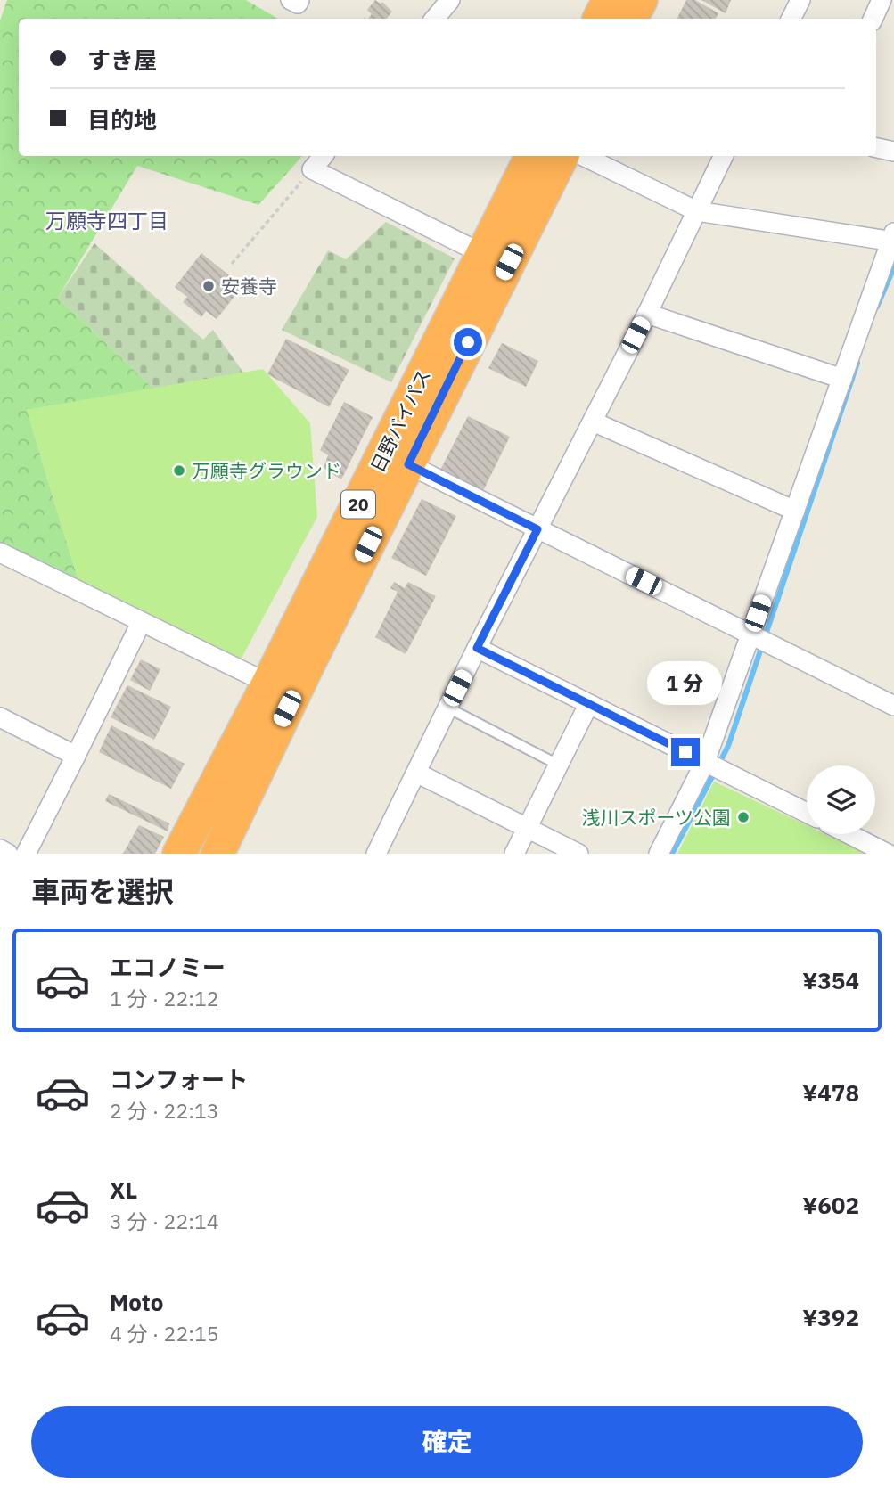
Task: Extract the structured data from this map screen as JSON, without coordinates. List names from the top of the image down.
{
  "streets": {
    "highway": ["日野バイパス", "20"]
  },
  "districts": ["万願寺四丁目"],
  "places": ["安養寺", "万願寺グラウンド", "浅川スポーツ公園"],
  "page": {
    "banner": ["すき屋", "目的地"],
    "bubble": "1 分",
    "heading": "車両を選択",
    "list": [
      {
        "name": "エコノミー",
        "note": "1 分 · 22:12",
        "value": "¥354"
      },
      {
        "name": "コンフォート",
        "note": "2 分 · 22:13",
        "value": "¥478"
      },
      {
        "name": "XL",
        "note": "3 分 · 22:14",
        "value": "¥602"
      },
      {
        "name": "Moto",
        "note": "4 分 · 22:15",
        "value": "¥392"
      }
    ],
    "buttons": "確定"
  }
}
